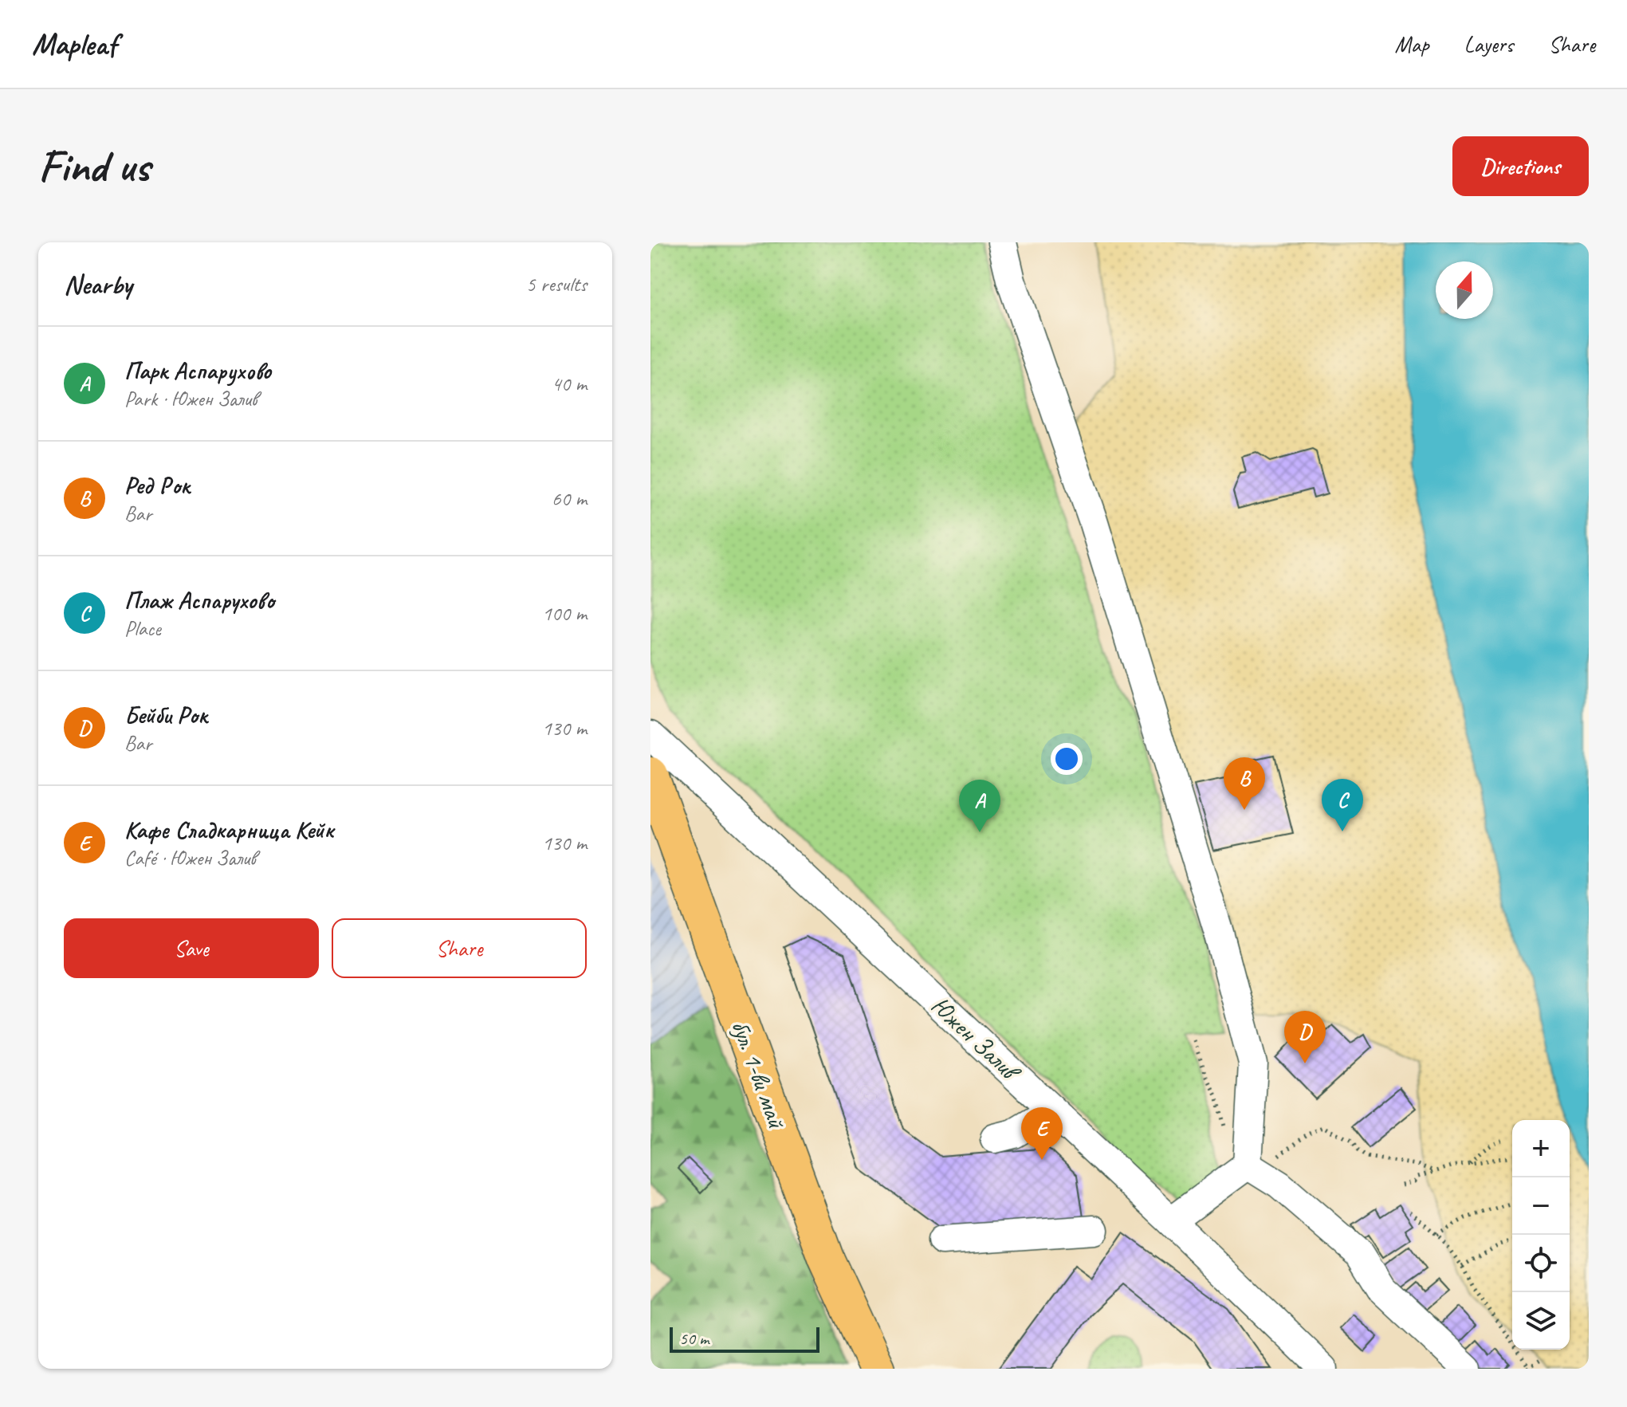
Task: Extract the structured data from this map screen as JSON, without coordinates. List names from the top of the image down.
{
  "streets": {
    "main road": ["бул. 1-ви май"],
    "street": ["Южен Залив"]
  },
  "scale_bar": "50 m",
  "north": "top",
  "page": {
    "header": "Mapleaf",
    "nav": ["Map", "Layers", "Share"],
    "buttons": [
      "Directions",
      ["Save", "Share"]
    ],
    "title": "Find us",
    "heading": ["Nearby", "5 results"],
    "list": [
      {
        "mark": "A",
        "name": "Парк Аспарухово",
        "note": "Park · Южен Залив",
        "value": "40 m"
      },
      {
        "mark": "B",
        "name": "Ред Рок",
        "note": "Bar",
        "value": "60 m"
      },
      {
        "mark": "C",
        "name": "Плаж Аспарухово",
        "note": "Place",
        "value": "100 m"
      },
      {
        "mark": "D",
        "name": "Бейби Рок",
        "note": "Bar",
        "value": "130 m"
      },
      {
        "mark": "E",
        "name": "Кафе Сладкарница Кейк",
        "note": "Café · Южен Залив",
        "value": "130 m"
      }
    ],
    "pins": [
      "B",
      "C",
      "A",
      "D",
      "E"
    ],
    "map_buttons": ["+", "−"],
    "scale": "50 m"
  }
}
